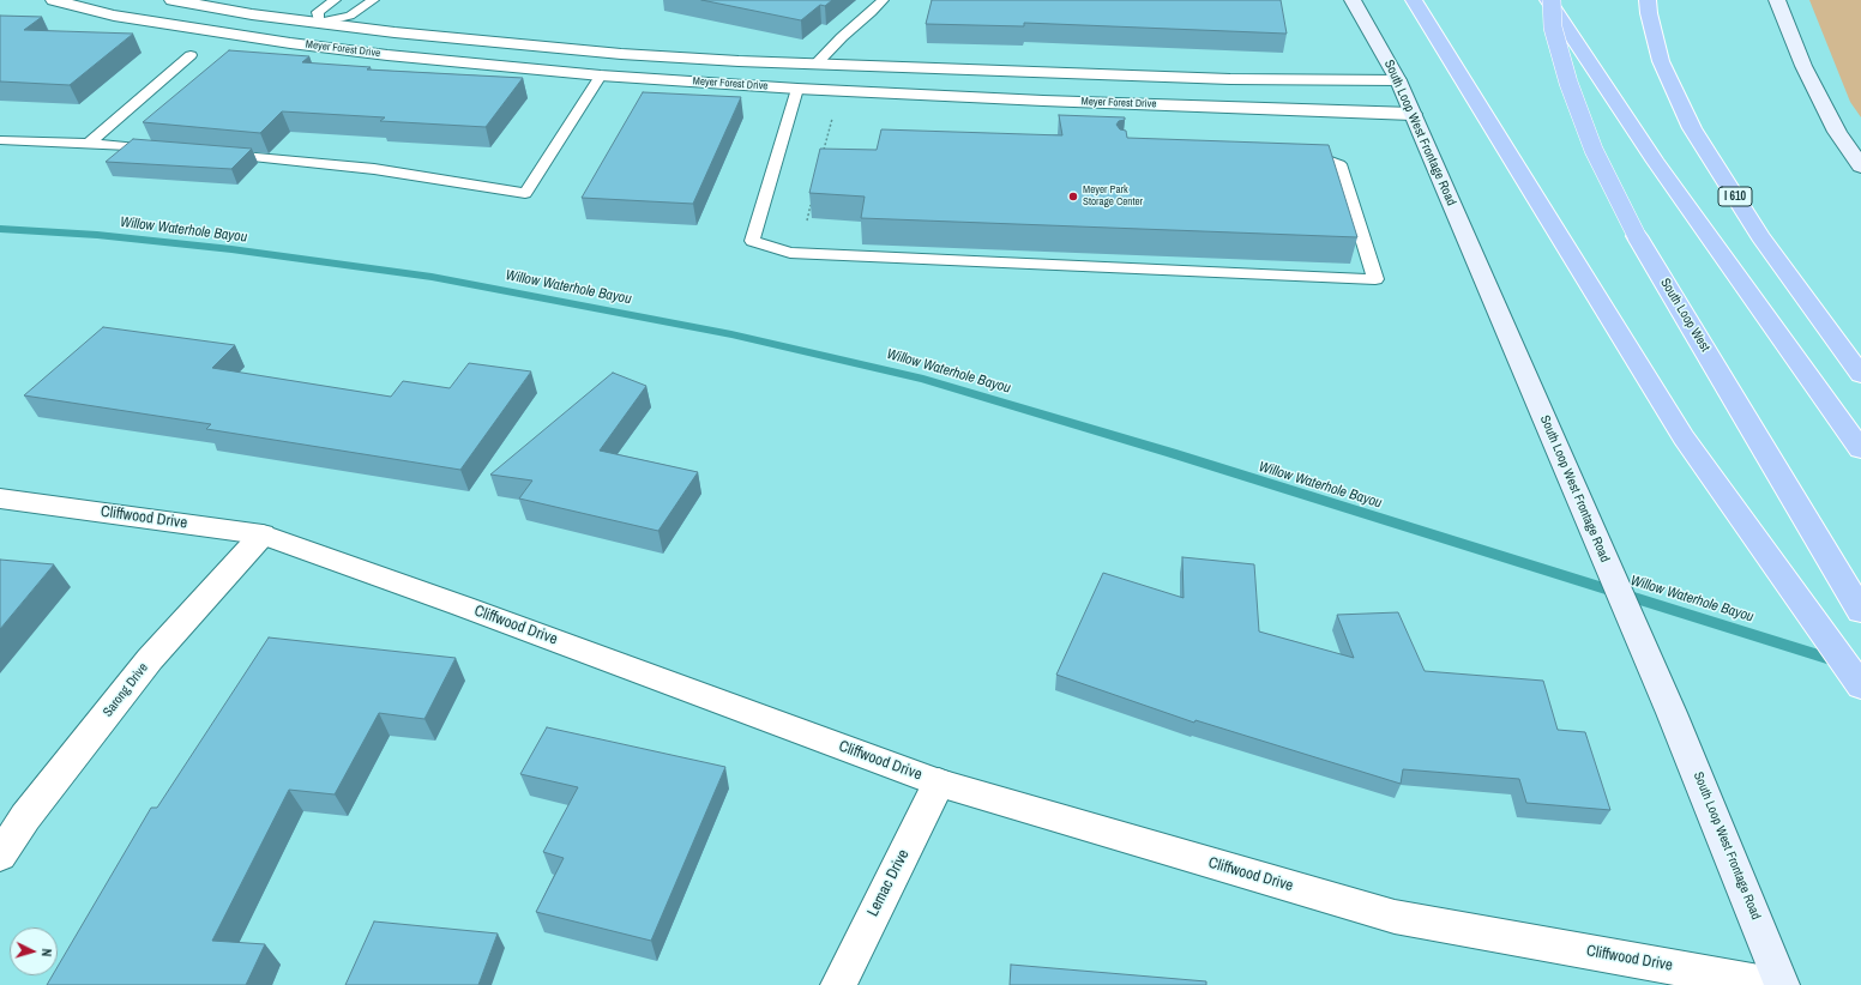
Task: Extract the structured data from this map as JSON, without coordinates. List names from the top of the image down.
{
  "streets": {
    "highway": ["I 610", "South Loop West"],
    "main road": ["South Loop West Frontage Road"],
    "street": [
      "Meyer Forest Drive",
      "Cliffwood Drive",
      "Sarong Drive",
      "Lemac Drive"
    ]
  },
  "crossings": [
    ["Meyer Forest Drive", "South Loop West Frontage Road"],
    ["Cliffwood Drive", "Sarong Drive"],
    ["Cliffwood Drive", "Lemac Drive"]
  ],
  "water": ["Willow Waterhole Bayou"],
  "places": ["Meyer Park Storage Center"],
  "north": "right"
}
